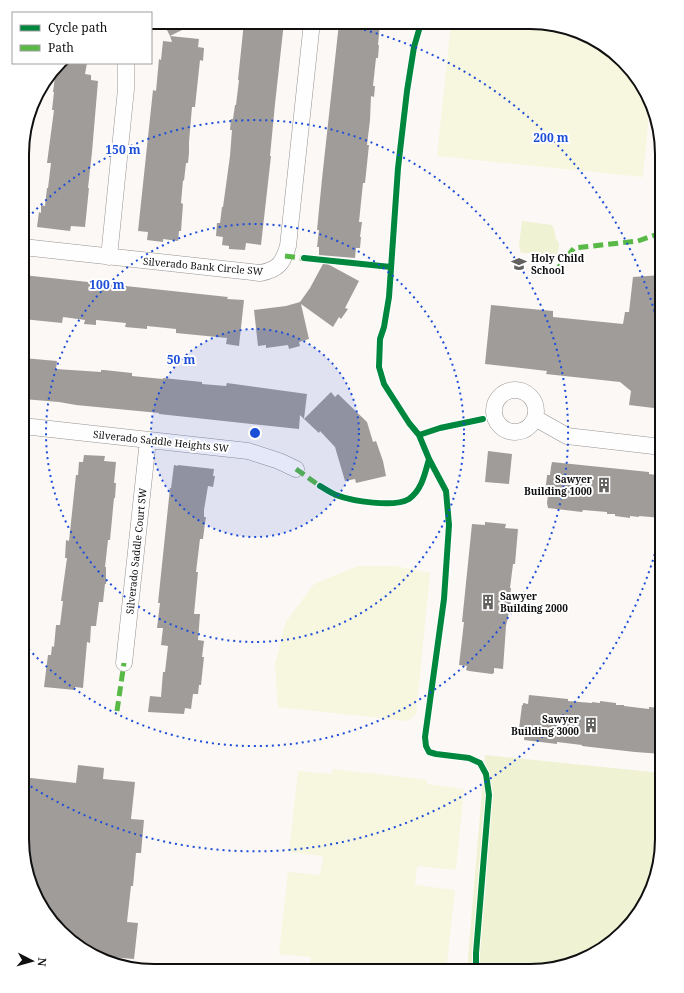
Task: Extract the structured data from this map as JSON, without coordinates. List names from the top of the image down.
{
  "streets": {
    "street": ["Silverado Bank Circle SW", "Silverado Saddle Heights SW", "Silverado Saddle Court SW"]
  },
  "crossings": [
    ["Silverado Saddle Heights SW", "Silverado Saddle Court SW"]
  ],
  "places": {
    "school or university": ["Holy Child School"],
    "building": ["Sawyer Building 1000", "Sawyer Building 2000", "Sawyer Building 3000"]
  },
  "legend": ["Cycle path", "Path"],
  "north": "right",
  "rings": [
    "200 m",
    "150 m",
    "100 m",
    "50 m"
  ]
}
